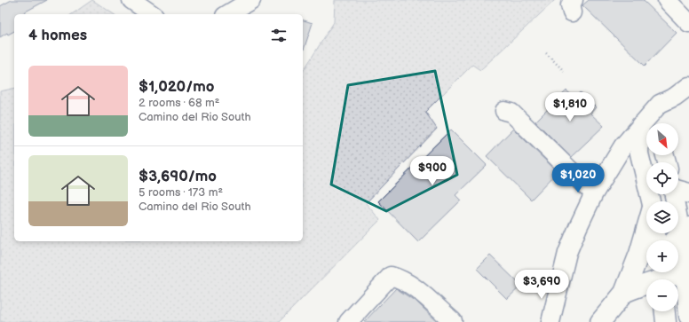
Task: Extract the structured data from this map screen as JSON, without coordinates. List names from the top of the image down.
{
  "north": "bottom right",
  "page": {
    "heading": "4 homes",
    "list": [
      {
        "name": "$1,020/mo",
        "note": "2 rooms · 68 m² · Camino del Rio South"
      },
      {
        "name": "$3,690/mo",
        "note": "5 rooms · 173 m² · Camino del Rio South"
      }
    ],
    "price": [
      "$1,810",
      "$900",
      "$1,020",
      "$3,690"
    ],
    "map_buttons": ["+", "−"]
  }
}
